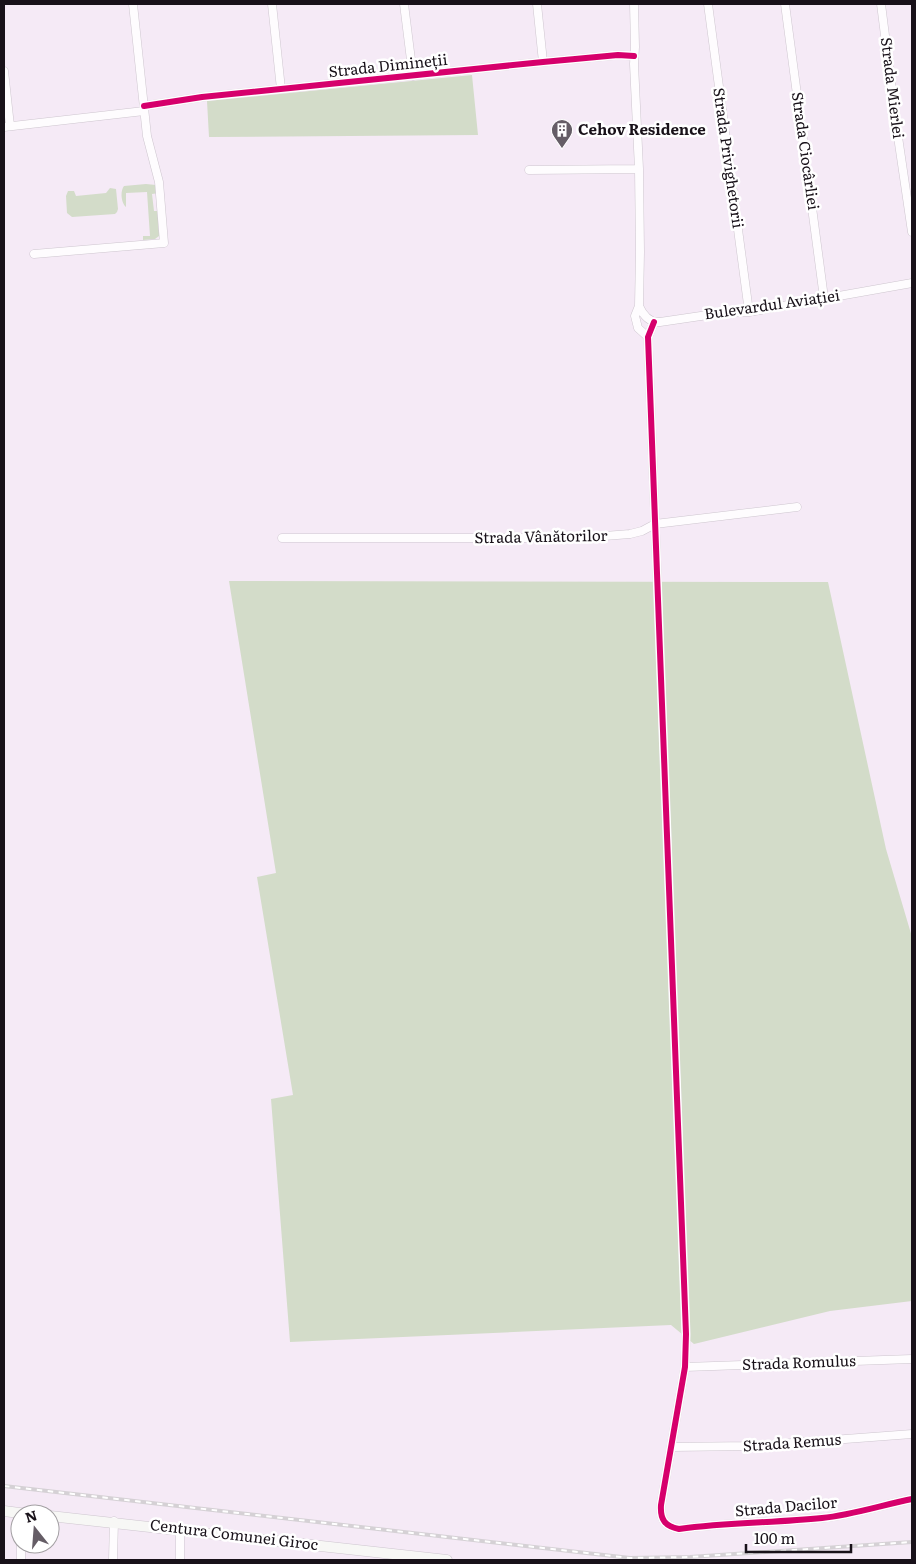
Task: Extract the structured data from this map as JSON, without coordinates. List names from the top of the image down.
{
  "streets": {
    "main road": ["Centura Comunei Giroc"],
    "street": [
      "Strada Dimineții",
      "Strada Mierlei",
      "Strada Ciocârliei",
      "Strada Privighetorii",
      "Bulevardul Aviației",
      "Strada Vânătorilor",
      "Strada Romulus",
      "Strada Remus",
      "Strada Dacilor"
    ]
  },
  "crossings": [
    ["Strada Ciocârliei", "Bulevardul Aviației"],
    ["Strada Privighetorii", "Bulevardul Aviației"],
    ["Strada Remus", "Strada Dacilor"]
  ],
  "places": {
    "building": ["Cehov Residence"]
  },
  "scale_bar": "100 m",
  "north": "top"
}
